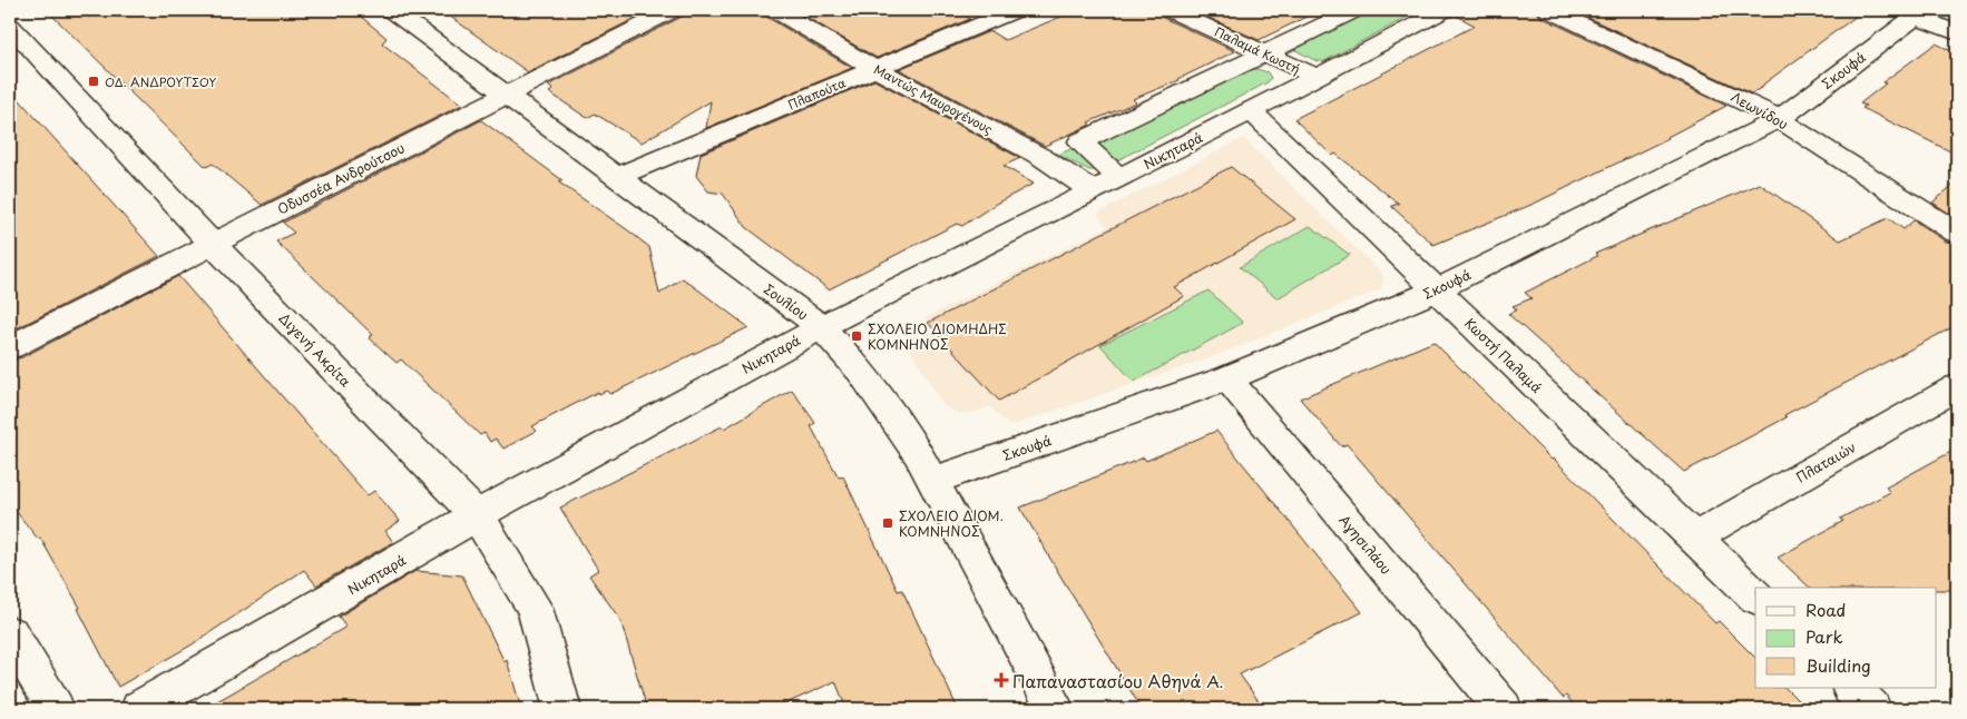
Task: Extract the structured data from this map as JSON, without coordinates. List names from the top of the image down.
{
  "streets": {
    "street": [
      "Παλαμά Κωστή",
      "Σκουφά",
      "Πλαπούτα",
      "Μαντώς Μαυρογένους",
      "Λεωνίδου",
      "Νικηταρά",
      "Οδυσσέα Ανδρούτσου",
      "Σουλίου",
      "Διγενή Ακρίτα",
      "Κωστή Παλαμά",
      "Πλαταιών",
      "Αγησιλάου"
    ]
  },
  "crossings": [
    ["Παλαμά Κωστή", "Νικηταρά"],
    ["Σκουφά", "Λεωνίδου"],
    ["Σκουφά", "Σουλίου"],
    ["Σκουφά", "Κωστή Παλαμά"],
    ["Σκουφά", "Αγησιλάου"],
    ["Πλαπούτα", "Μαντώς Μαυρογένους"],
    ["Πλαπούτα", "Σουλίου"],
    ["Μαντώς Μαυρογένους", "Νικηταρά"],
    ["Νικηταρά", "Σουλίου"],
    ["Νικηταρά", "Διγενή Ακρίτα"],
    ["Νικηταρά", "Κωστή Παλαμά"],
    ["Οδυσσέα Ανδρούτσου", "Σουλίου"],
    ["Οδυσσέα Ανδρούτσου", "Διγενή Ακρίτα"],
    ["Κωστή Παλαμά", "Πλαταιών"]
  ],
  "places": {
    "transit": ["ΟΔ. ΑΝΔΡΟΥΤΣΟΥ", "ΣΧΟΛΕΙΟ ΔΙΟΜΗΔΗΣ ΚΟΜΝΗΝΟΣ", "ΣΧΟΛΕΙΟ ΔΙΟΜ. ΚΟΜΝΗΝΟΣ"],
    "health": ["Παπαναστασίου Αθηνά Α."]
  },
  "legend": ["Road", "Park", "Building"]
}
